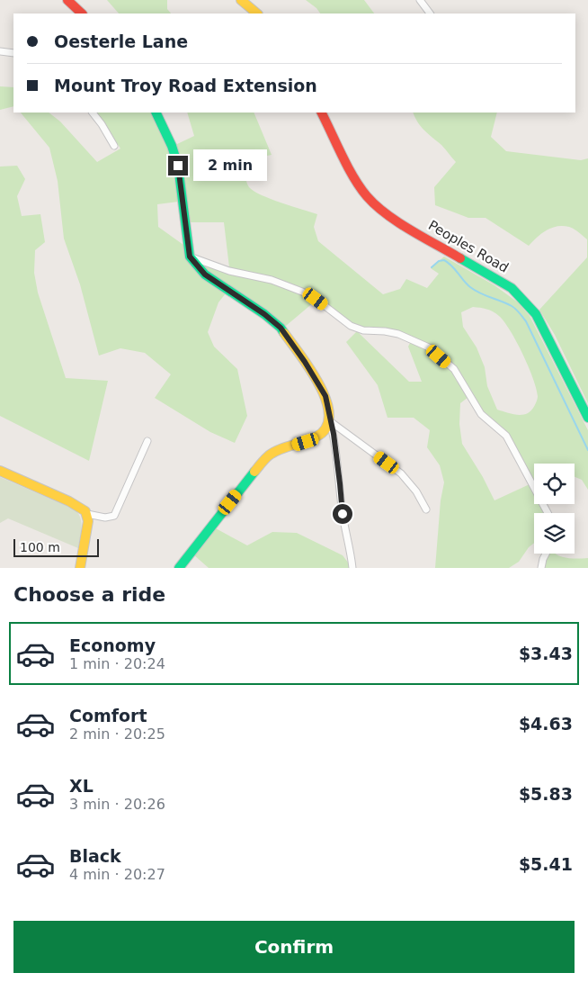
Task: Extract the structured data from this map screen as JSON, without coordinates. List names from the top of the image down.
{
  "streets": {
    "street": ["Peoples Road"]
  },
  "scale_bar": "100 m",
  "page": {
    "banner": ["Oesterle Lane", "Mount Troy Road Extension"],
    "bubble": "2 min",
    "scale": "100 m",
    "heading": "Choose a ride",
    "list": [
      {
        "name": "Economy",
        "note": "1 min · 20:24",
        "value": "$3.43"
      },
      {
        "name": "Comfort",
        "note": "2 min · 20:25",
        "value": "$4.63"
      },
      {
        "name": "XL",
        "note": "3 min · 20:26",
        "value": "$5.83"
      },
      {
        "name": "Black",
        "note": "4 min · 20:27",
        "value": "$5.41"
      }
    ],
    "buttons": "Confirm"
  }
}
